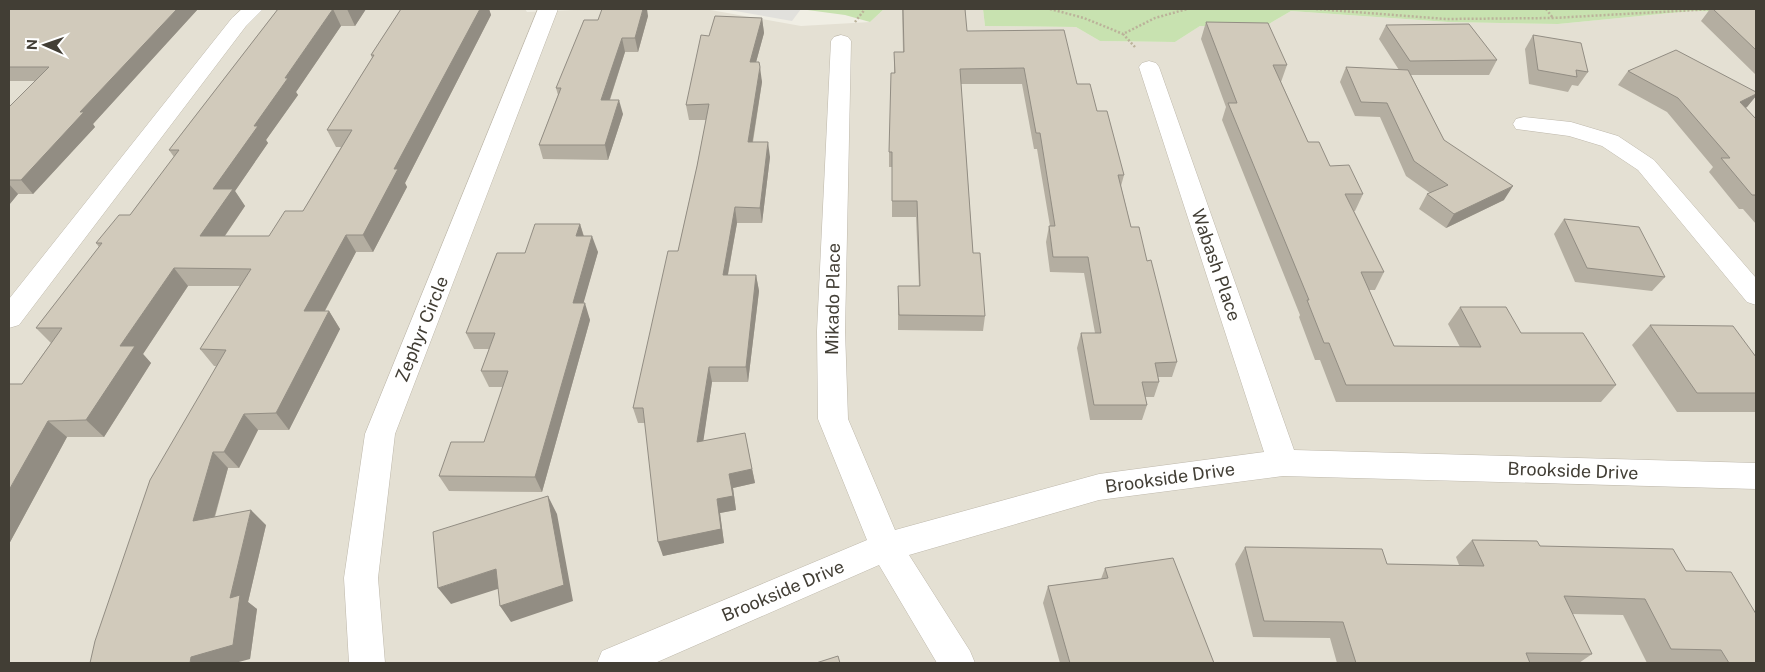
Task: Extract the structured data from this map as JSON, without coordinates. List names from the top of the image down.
{
  "streets": {
    "street": [
      "Wabash Place",
      "Mikado Place",
      "Zephyr Circle",
      "Brookside Drive"
    ]
  },
  "crossings": [
    ["Wabash Place", "Brookside Drive"],
    ["Mikado Place", "Brookside Drive"]
  ],
  "north": "left"
}
